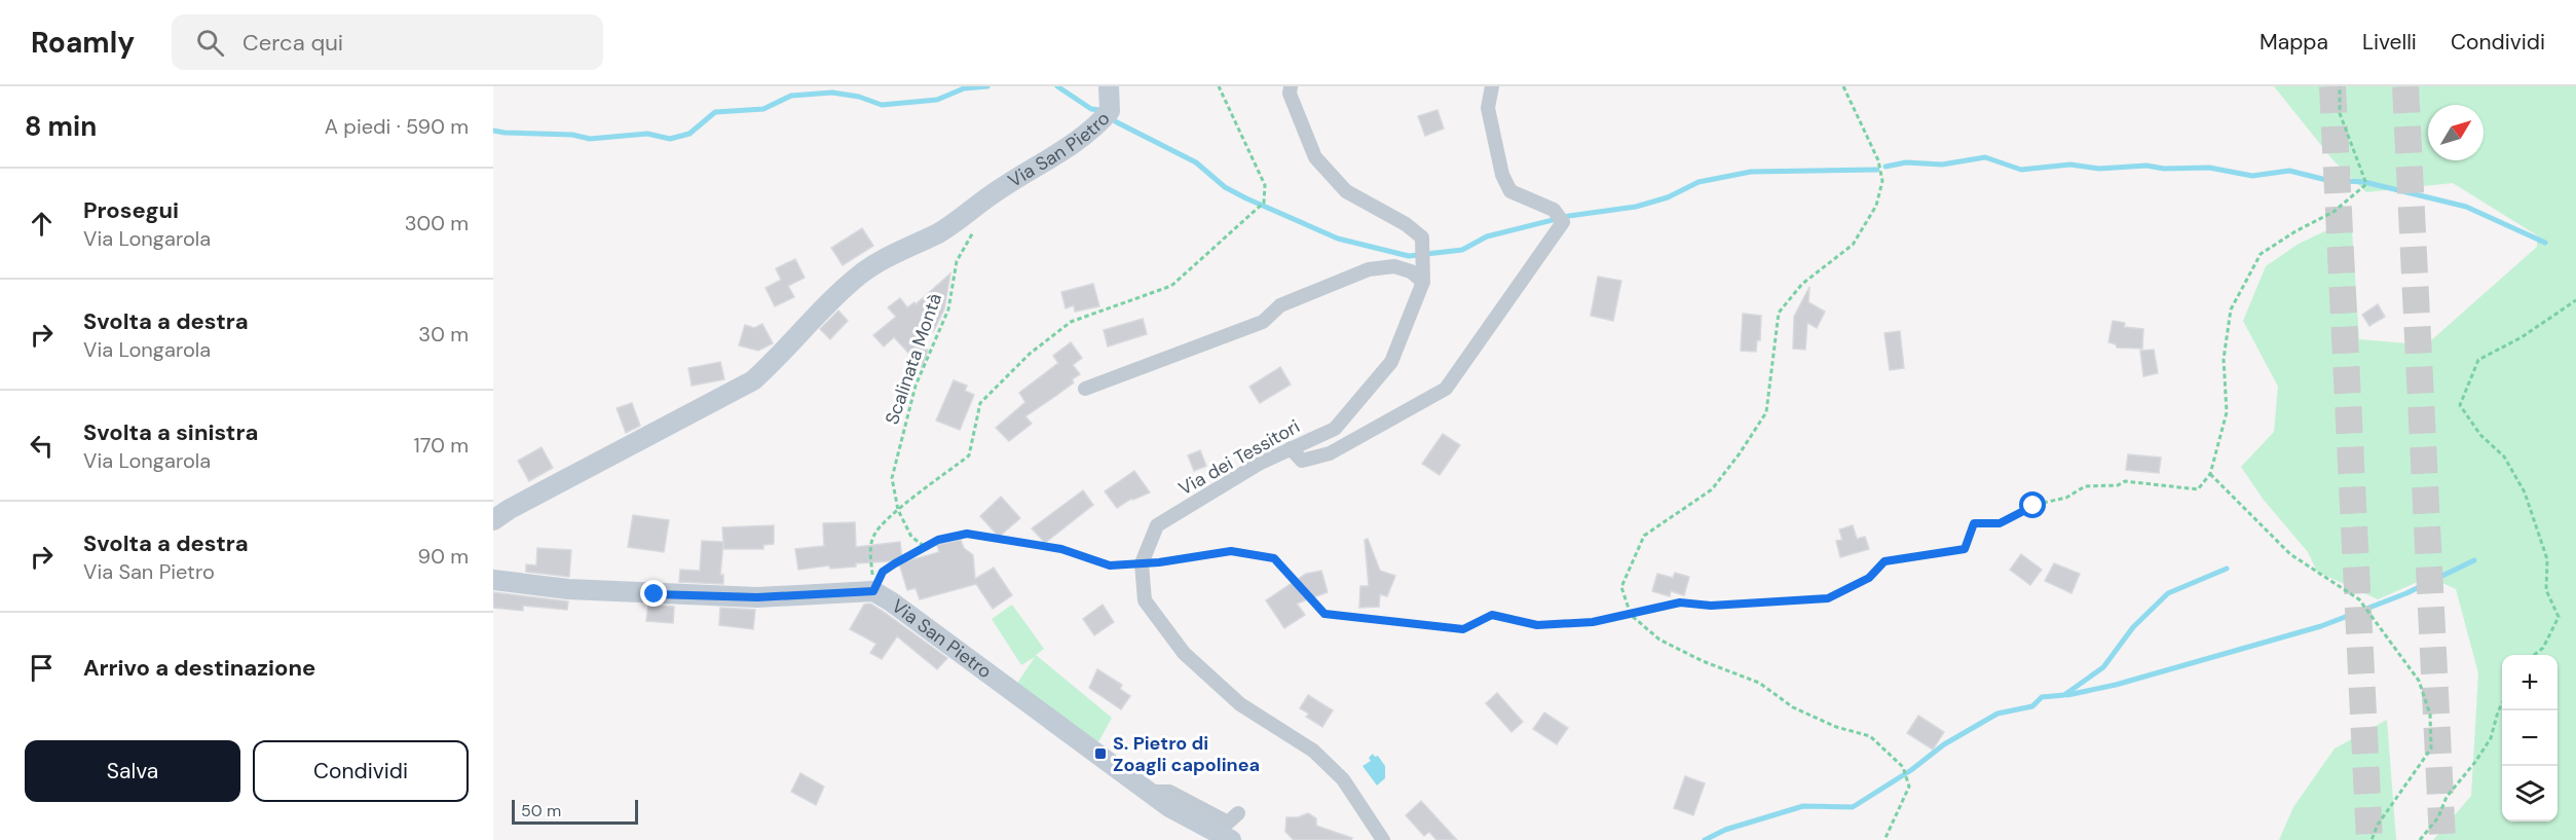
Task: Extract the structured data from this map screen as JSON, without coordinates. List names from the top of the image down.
{
  "streets": {
    "street": ["Via San Pietro", "Via dei Tessitori"],
    "path": ["Scalinata Montà"]
  },
  "places": {
    "transit": ["S. Pietro di Zoagli capolinea"]
  },
  "scale_bar": "50 m",
  "north": "top right",
  "page": {
    "header": "Roamly",
    "search": "Cerca qui",
    "nav": ["Mappa", "Livelli", "Condividi"],
    "heading": ["8 min", "A piedi · 590 m"],
    "list": [
      ["Prosegui", "Via Longarola", "300 m"],
      ["Svolta a destra", "Via Longarola", "30 m"],
      ["Svolta a sinistra", "Via Longarola", "170 m"],
      ["Svolta a destra", "Via San Pietro", "90 m"],
      "Arrivo a destinazione"
    ],
    "map_buttons": ["+", "−"],
    "buttons": ["Salva", "Condividi"],
    "scale": "50 m"
  }
}
